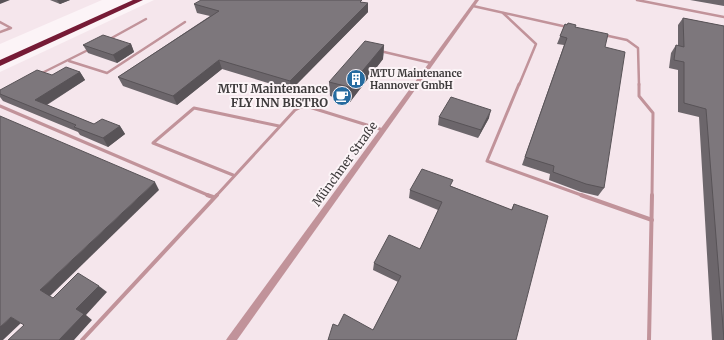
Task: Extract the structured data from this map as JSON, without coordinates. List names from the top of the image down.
{
  "streets": {
    "street": ["Münchner Straße"]
  },
  "places": {
    "building": ["MTU Maintenance Hannover GmbH"],
    "cafe": ["MTU Maintenance FLY INN BISTRO"]
  }
}
